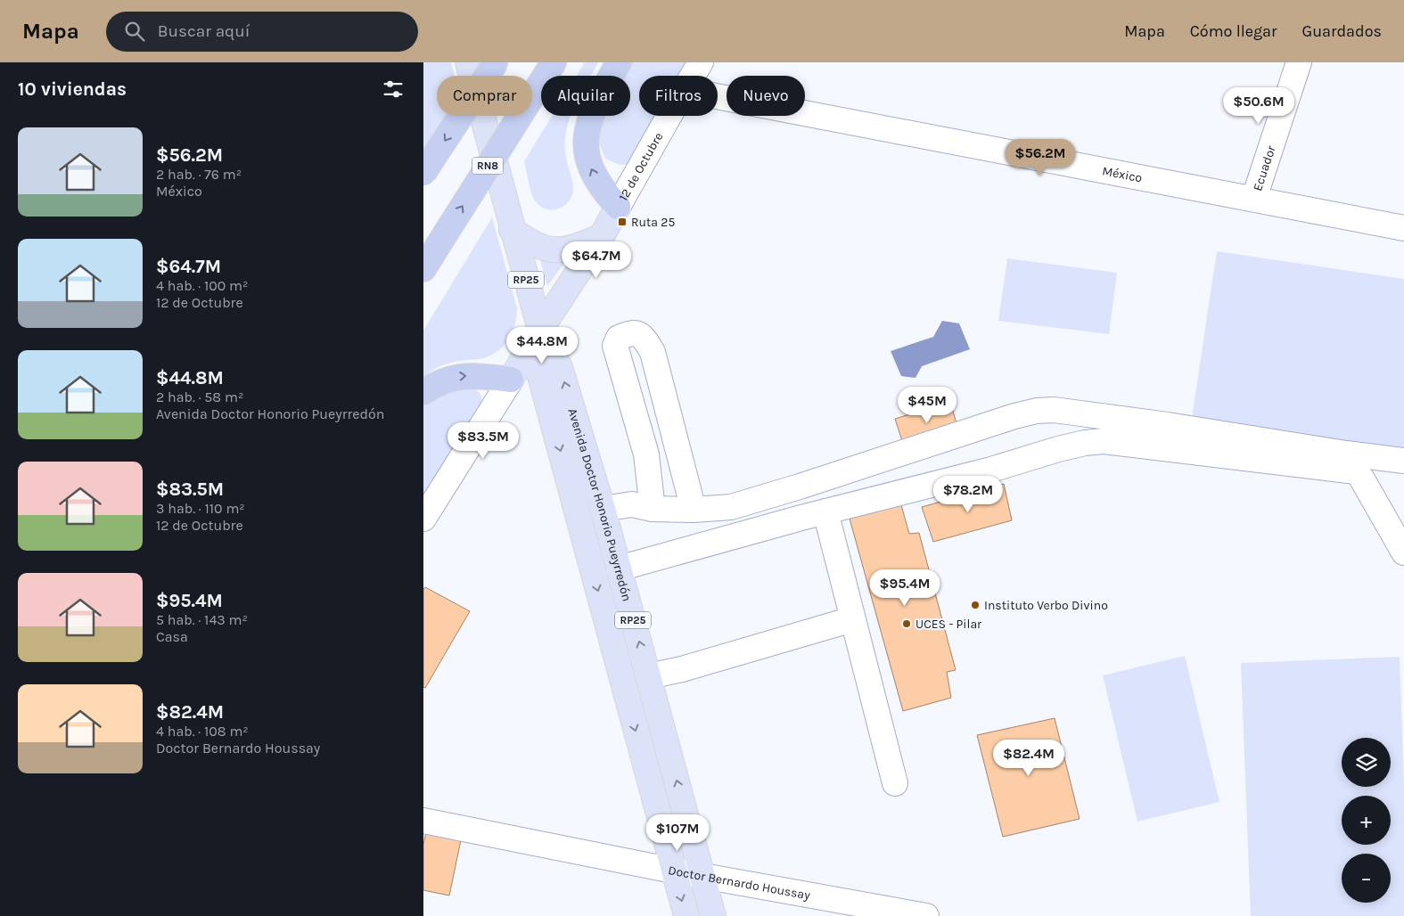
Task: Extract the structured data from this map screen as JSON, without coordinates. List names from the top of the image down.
{
  "streets": {
    "highway": ["RN8"],
    "main road": ["12 de Octubre", "RP25", "Avenida Doctor Honorio Pueyrredón"],
    "street": ["Ecuador", "México", "Doctor Bernardo Houssay"]
  },
  "crossings": [
    ["12 de Octubre", "Avenida Doctor Honorio Pueyrredón"],
    ["Ecuador", "México"],
    ["Avenida Doctor Honorio Pueyrredón", "Doctor Bernardo Houssay"]
  ],
  "places": {
    "transit": ["Ruta 25"],
    "other": ["Instituto Verbo Divino", "UCES - Pilar"]
  },
  "page": {
    "header": "Mapa",
    "search": "Buscar aquí",
    "nav": ["Mapa", "Cómo llegar", "Guardados"],
    "heading": "10 viviendas",
    "chip": [
      "Comprar",
      "Alquilar",
      "Filtros",
      "Nuevo"
    ],
    "price": [
      "$50.6M",
      "$56.2M",
      "$64.7M",
      "$44.8M",
      "$45M",
      "$83.5M",
      "$78.2M",
      "$95.4M",
      "$82.4M",
      "$107M"
    ],
    "list": [
      {
        "name": "$56.2M",
        "note": "2 hab. · 76 m² · México"
      },
      {
        "name": "$64.7M",
        "note": "4 hab. · 100 m² · 12 de Octubre"
      },
      {
        "name": "$44.8M",
        "note": "2 hab. · 58 m² · Avenida Doctor Honorio Pueyrredón"
      },
      {
        "name": "$83.5M",
        "note": "3 hab. · 110 m² · 12 de Octubre"
      },
      {
        "name": "$95.4M",
        "note": "5 hab. · 143 m² · Casa"
      },
      {
        "name": "$82.4M",
        "note": "4 hab. · 108 m² · Doctor Bernardo Houssay"
      }
    ],
    "map_buttons": ["+", "−"]
  }
}
